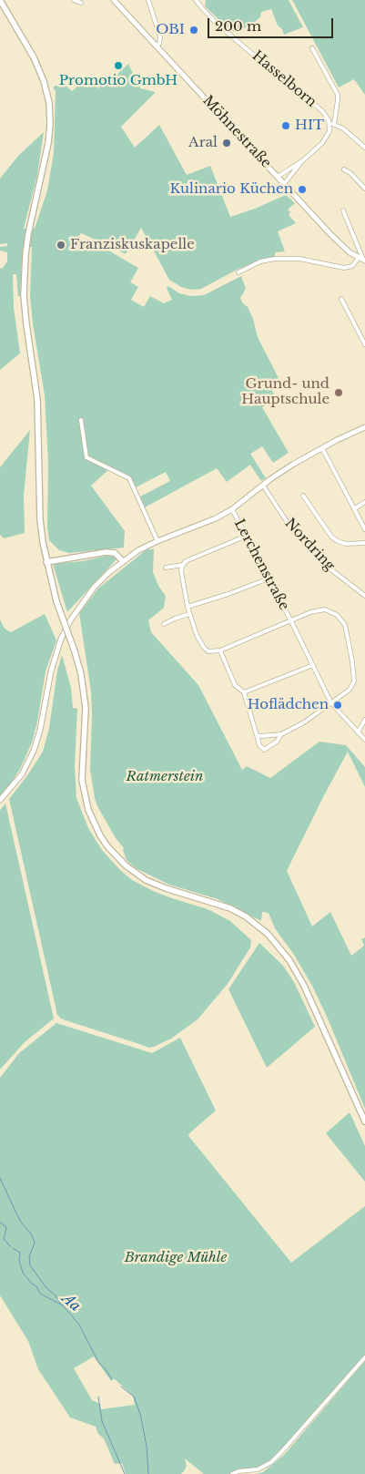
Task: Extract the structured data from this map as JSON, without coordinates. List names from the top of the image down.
{
  "streets": {
    "street": [
      "Hasselborn",
      "Möhnestraße",
      "Nordring",
      "Lerchenstraße"
    ]
  },
  "water": ["Aa"],
  "parks": ["Ratmerstein", "Brandige Mühle"],
  "places": [
    "OBI",
    "Promotio GmbH",
    "HIT",
    "Aral",
    "Kulinario Küchen",
    "Franziskuskapelle",
    "Grund- und Hauptschule",
    "Hoflädchen"
  ],
  "scale_bar": "200 m"
}
